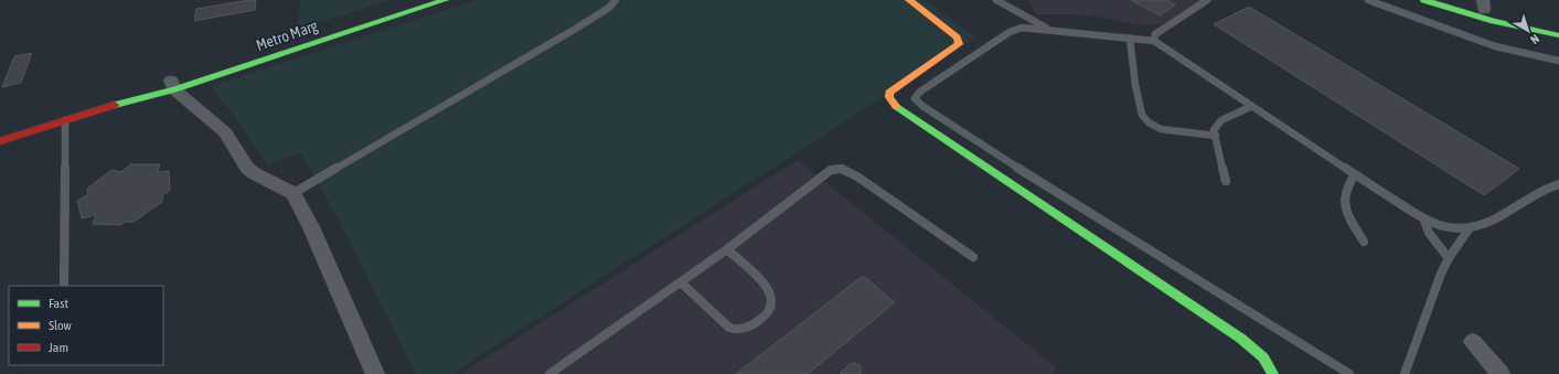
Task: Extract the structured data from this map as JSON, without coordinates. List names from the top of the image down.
{
  "streets": {
    "street": ["Metro Marg"]
  },
  "legend": ["Fast", "Slow", "Jam"],
  "north": "bottom right"
}
